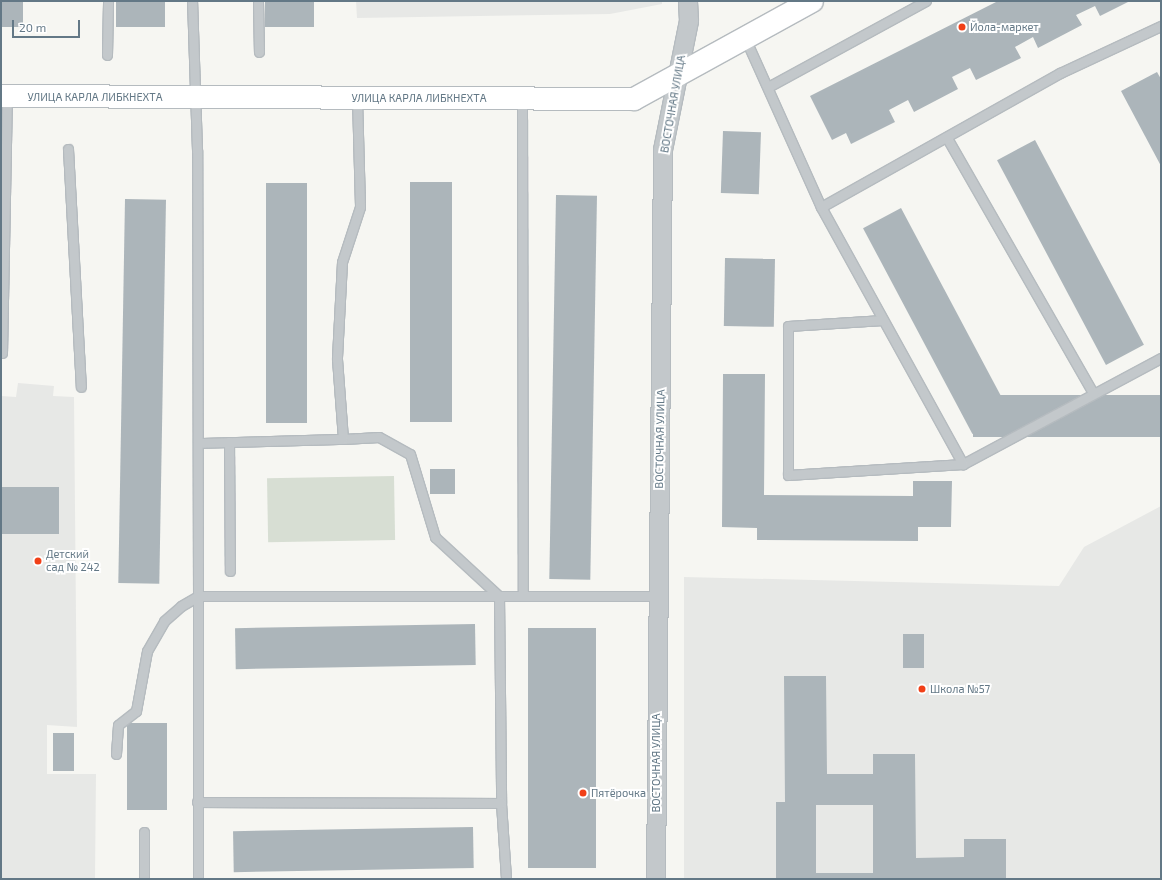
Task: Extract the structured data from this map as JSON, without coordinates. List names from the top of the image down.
{
  "streets": {
    "main road": ["УЛИЦА КАРЛА ЛИБКНЕХТА"],
    "street": ["ВОСТОЧНАЯ УЛИЦА"]
  },
  "crossings": [
    ["УЛИЦА КАРЛА ЛИБКНЕХТА", "ВОСТОЧНАЯ УЛИЦА"]
  ],
  "places": [
    "Йола-маркет",
    "Детский сад № 242",
    "Школа №57",
    "Пятёрочка"
  ],
  "scale_bar": "20 m"
}
